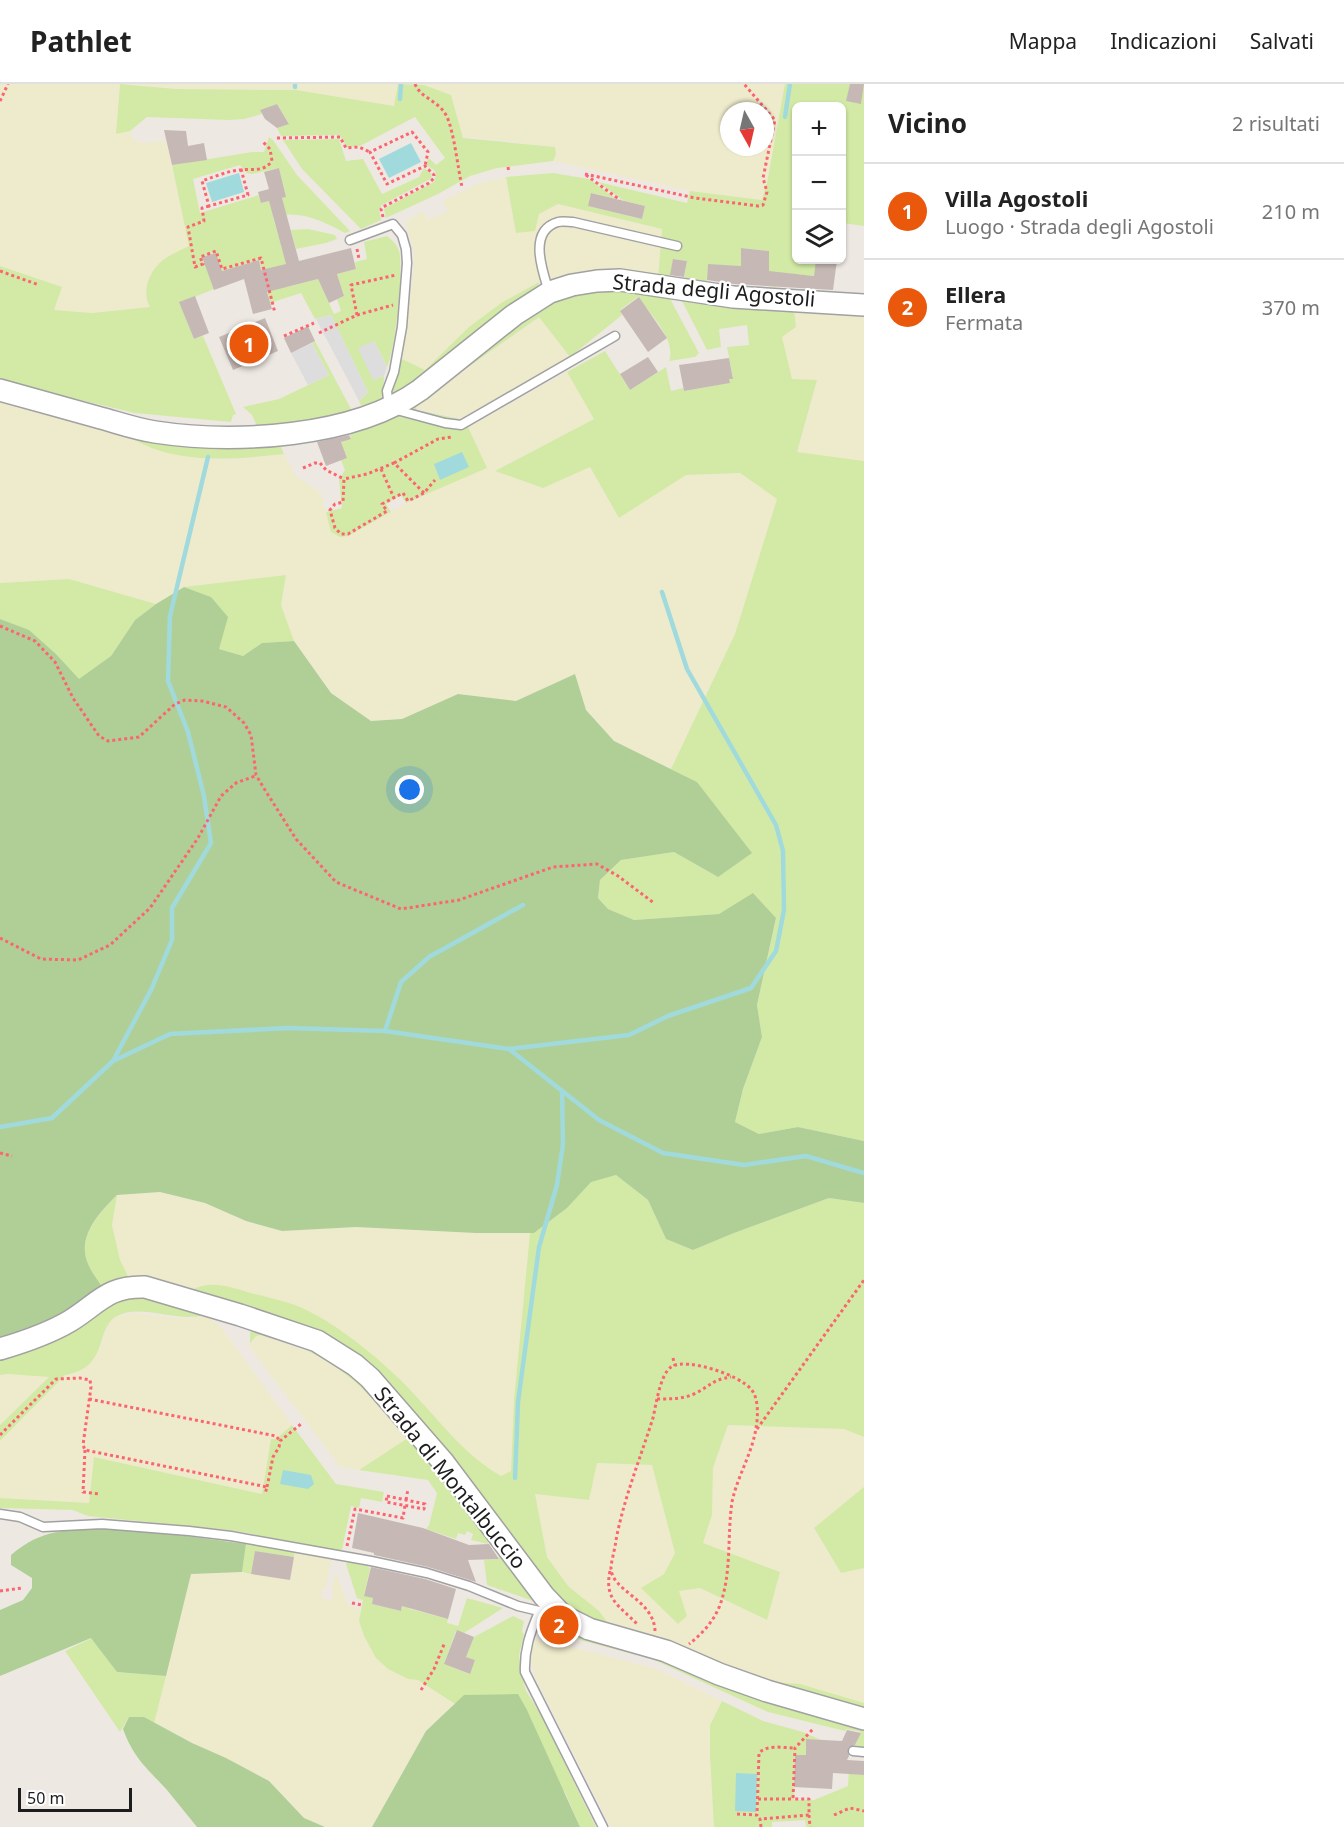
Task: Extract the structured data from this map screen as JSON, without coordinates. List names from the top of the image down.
{
  "streets": {
    "street": ["Strada degli Agostoli", "Strada di Montalbuccio"]
  },
  "scale_bar": "50 m",
  "north": "bottom",
  "page": {
    "header": "Pathlet",
    "nav": ["Mappa", "Indicazioni", "Salvati"],
    "heading": ["Vicino", "2 risultati"],
    "map_buttons": ["+", "−"],
    "list": [
      {
        "mark": "1",
        "name": "Villa Agostoli",
        "note": "Luogo · Strada degli Agostoli",
        "value": "210 m"
      },
      {
        "mark": "2",
        "name": "Ellera",
        "note": "Fermata",
        "value": "370 m"
      }
    ],
    "pins": ["1", "2"],
    "scale": "50 m"
  }
}
